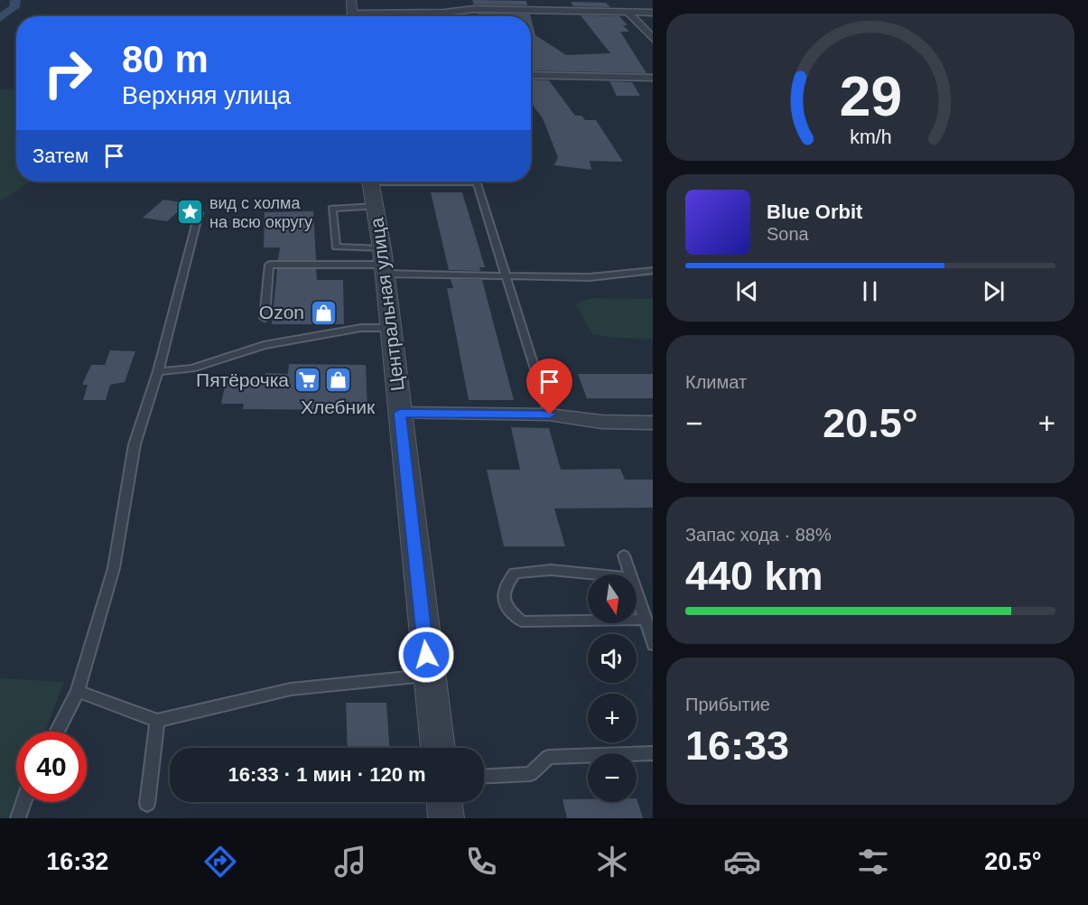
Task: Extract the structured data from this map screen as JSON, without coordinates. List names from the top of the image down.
{
  "streets": {
    "street": ["Центральная улица"]
  },
  "places": {
    "place": ["вид с холма на всю округу"],
    "shop": ["Ozon", "Хлебник"],
    "supermarket": ["Пятёрочка"]
  },
  "north": "bottom",
  "page": {
    "turn": ["80 m", "Верхняя улица"],
    "then": "Затем",
    "song": ["Blue Orbit", "Sona"],
    "tile": [
      "Климат",
      ["Запас хода · 88%", "440 km"],
      ["Прибытие", "16:33"]
    ],
    "heat": ["−", "20.5°", "+"],
    "map_buttons": ["+", "−"],
    "limit": "40",
    "trip": "16:33 · 1 мин · 120 m",
    "tabs": ["16:32", "20.5°"],
    "gauge": ["29", "km/h"]
  }
}
